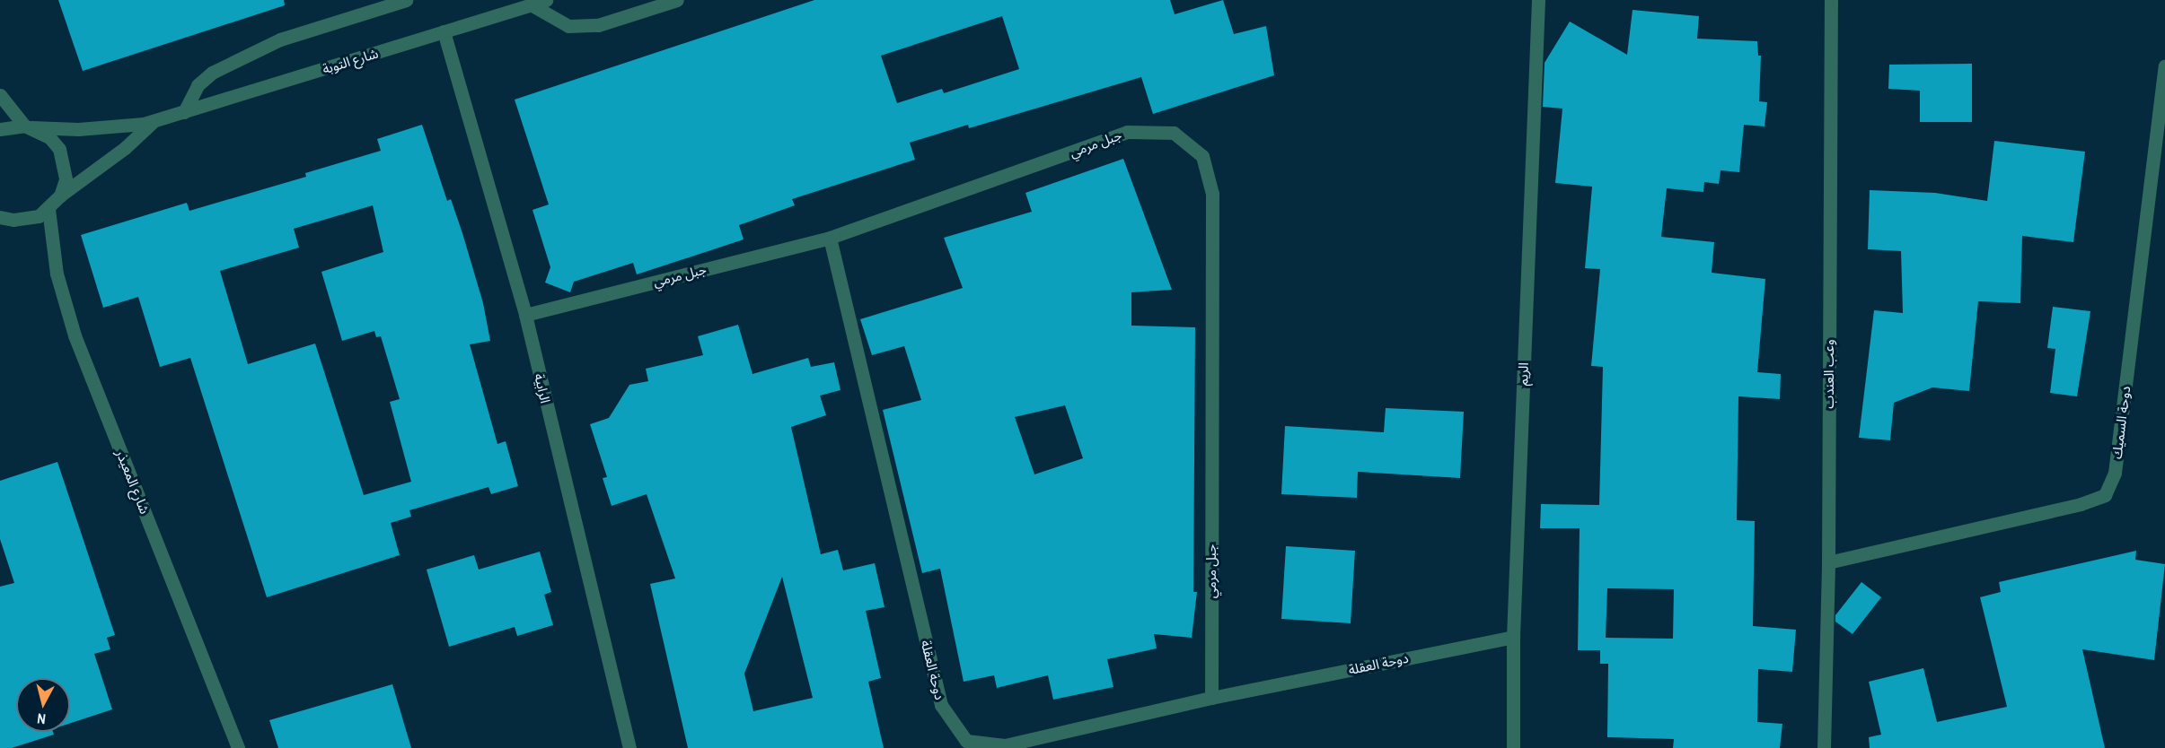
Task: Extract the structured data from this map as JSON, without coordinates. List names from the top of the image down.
{
  "streets": {
    "street": [
      "شارع التوبة",
      "جبل مرمي",
      "الريم",
      "وعب العندب",
      "الرابية",
      "دوحة السميك",
      "شارع المعيذر",
      "دوحة العقلة"
    ]
  },
  "crossings": [
    ["شارع التوبة", "الرابية"],
    ["شارع التوبة", "شارع المعيذر"],
    ["جبل مرمي", "الرابية"],
    ["جبل مرمي", "دوحة العقلة"],
    ["الريم", "دوحة العقلة"],
    ["وعب العندب", "دوحة السميك"]
  ],
  "north": "bottom"
}
